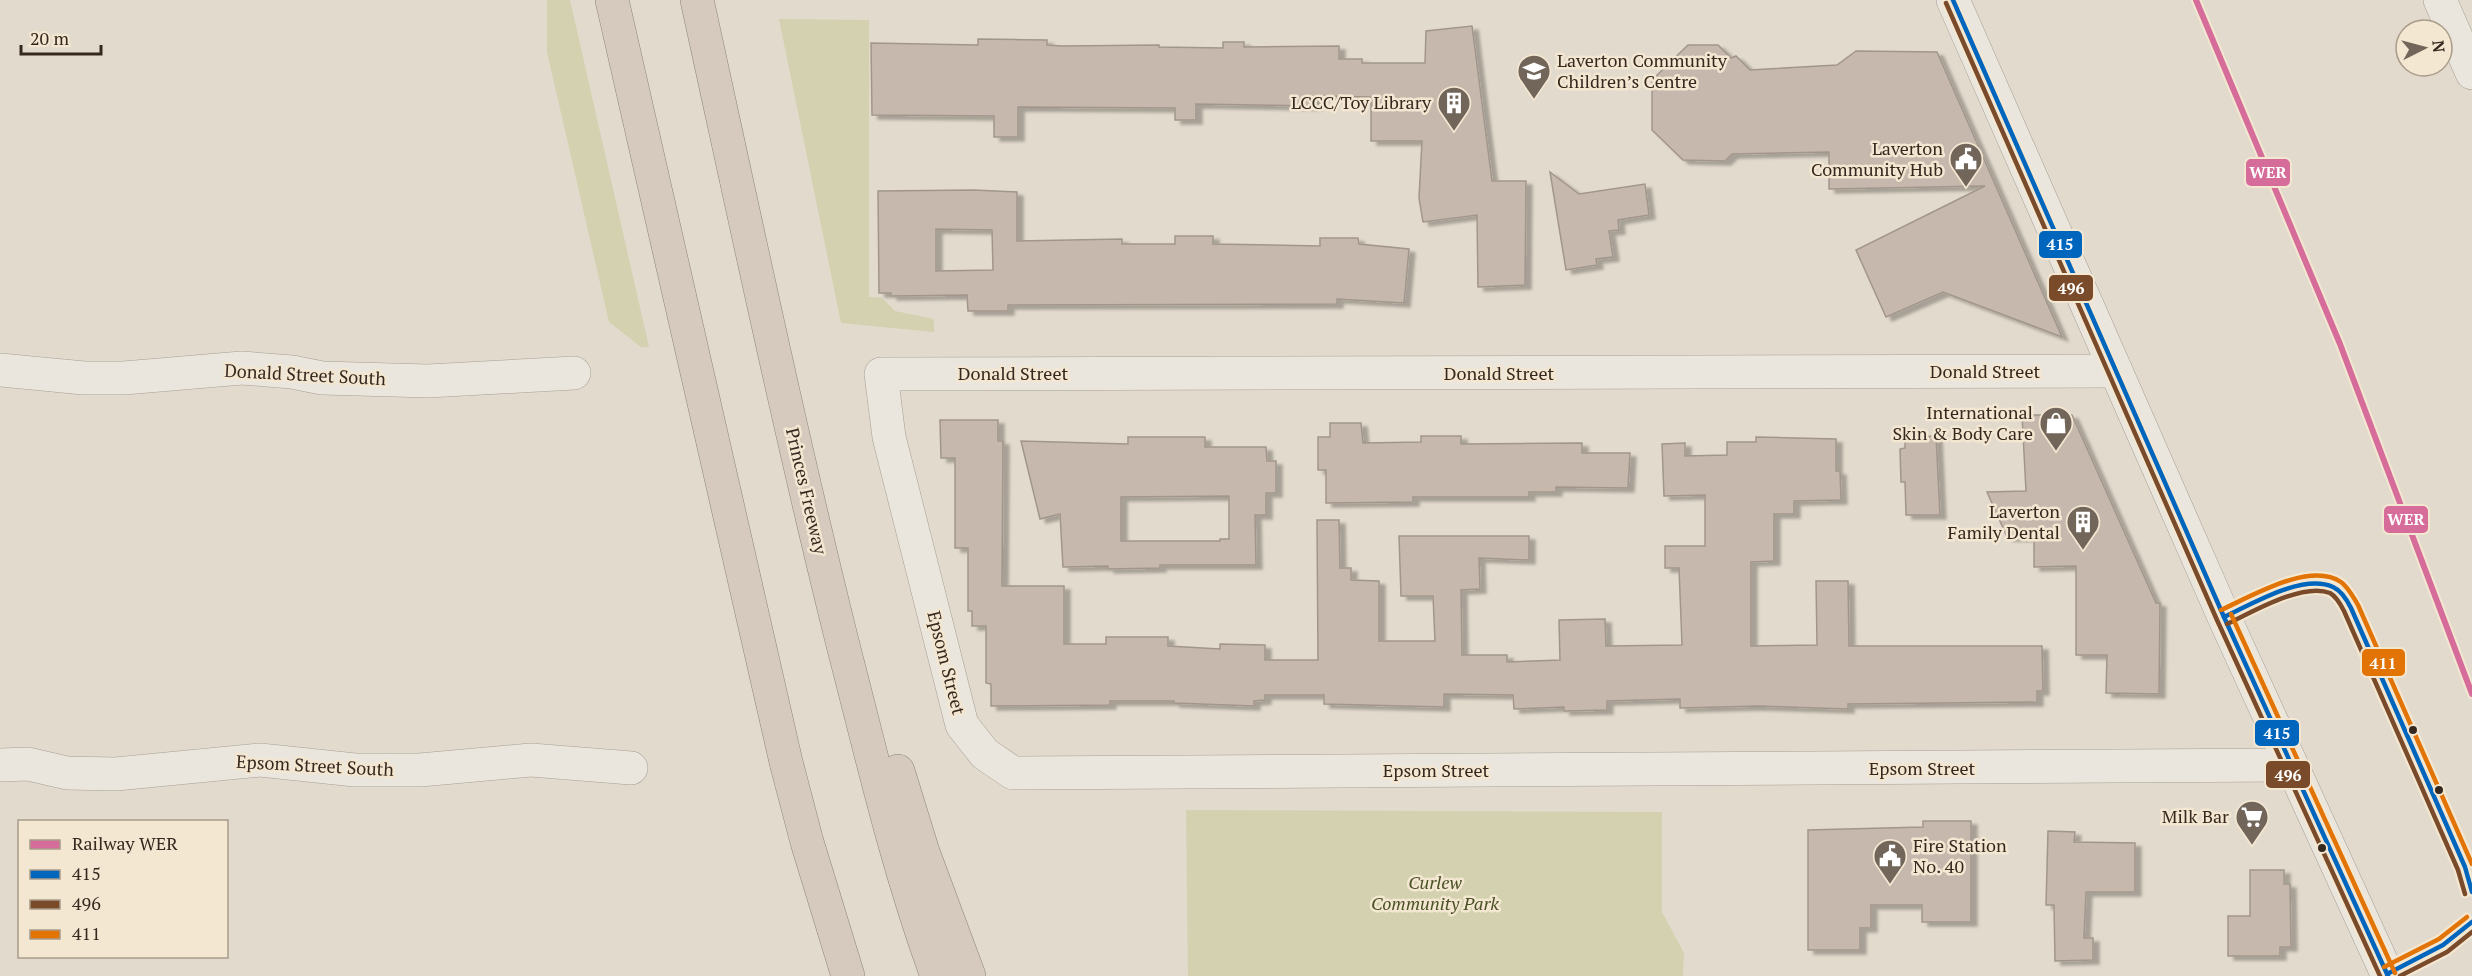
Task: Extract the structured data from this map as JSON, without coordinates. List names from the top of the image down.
{
  "streets": {
    "highway": ["Princes Freeway"],
    "street": [
      "Donald Street",
      "Donald Street South",
      "Epsom Street",
      "Epsom Street South"
    ]
  },
  "crossings": [
    ["Donald Street", "Epsom Street"]
  ],
  "parks": ["Curlew Community Park"],
  "places": {
    "school or university": ["Laverton Community Children’s Centre"],
    "building": ["LCCC/Toy Library", "Laverton Family Dental"],
    "public building": ["Laverton Community Hub", "Fire Station No. 40"],
    "shop": ["International Skin & Body Care"],
    "supermarket": ["Milk Bar"]
  },
  "lines": [
    "rail line WER",
    "transit line 415",
    "transit line 496",
    "transit line 411"
  ],
  "legend": [
    "Railway WER",
    "415",
    "496",
    "411"
  ],
  "scale_bar": "20 m",
  "north": "right"
}
